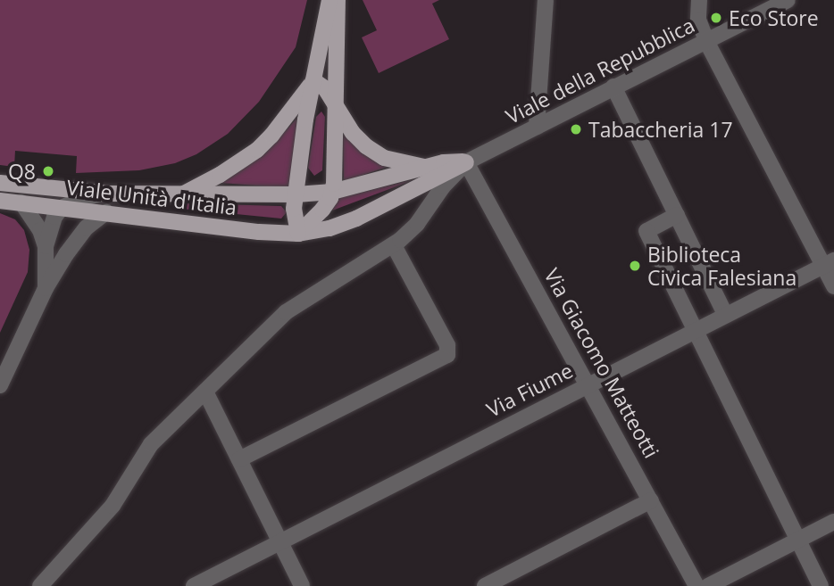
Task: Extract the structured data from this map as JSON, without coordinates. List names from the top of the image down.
{
  "streets": {
    "main road": ["Viale Unità d'Italia"],
    "street": ["Viale della Repubblica", "Via Giacomo Matteotti", "Via Fiume"]
  },
  "crossings": [
    ["Viale della Repubblica", "Viale Unità d'Italia"],
    ["Viale della Repubblica", "Via Giacomo Matteotti"],
    ["Viale Unità d'Italia", "Via Giacomo Matteotti"],
    ["Via Giacomo Matteotti", "Via Fiume"]
  ],
  "places": [
    "Eco Store",
    "Tabaccheria 17",
    "Q8",
    "Biblioteca Civica Falesiana"
  ]
}
